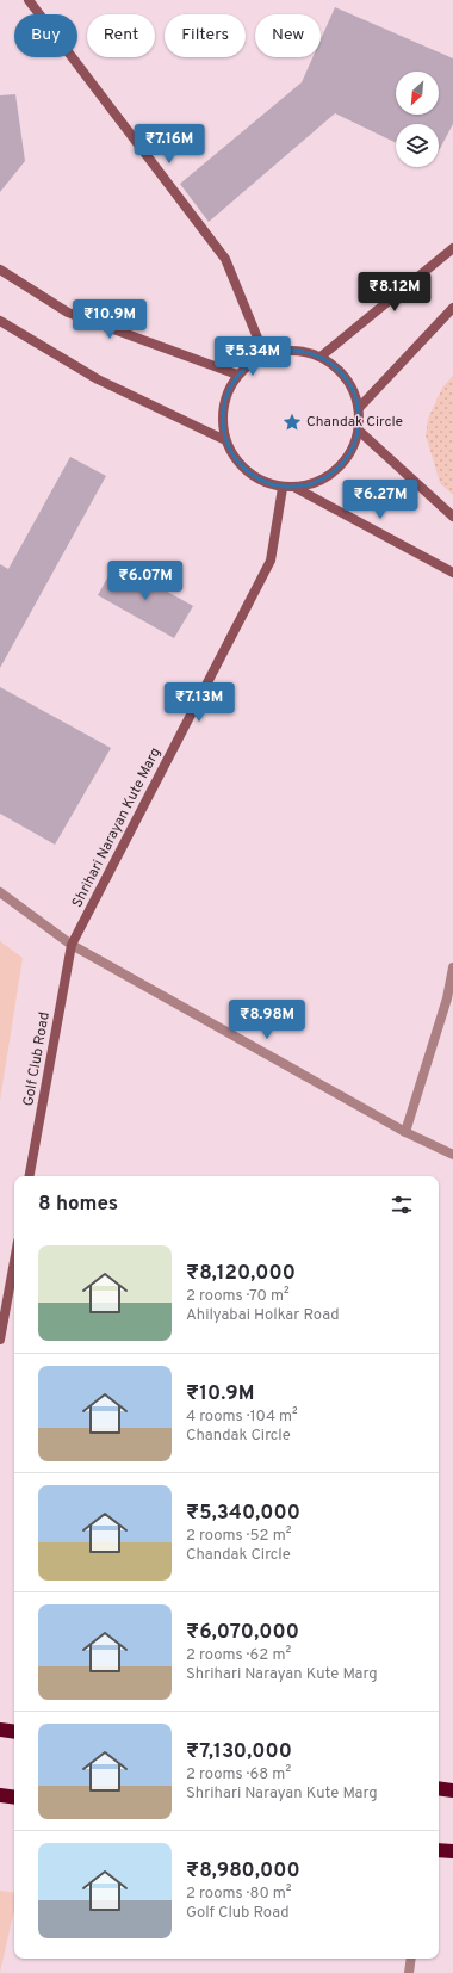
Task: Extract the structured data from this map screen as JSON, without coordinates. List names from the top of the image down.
{
  "streets": {
    "main road": ["Shrihari Narayan Kute Marg", "Golf Club Road"]
  },
  "crossings": [
    ["Shrihari Narayan Kute Marg", "Golf Club Road"]
  ],
  "places": {
    "place": ["Chandak Circle"]
  },
  "north": "bottom left",
  "page": {
    "chip": [
      "Buy",
      "Rent",
      "Filters",
      "New"
    ],
    "price": [
      "₹7.16M",
      "₹8.12M",
      "₹10.9M",
      "₹5.34M",
      "₹6.27M",
      "₹6.07M",
      "₹7.13M",
      "₹8.98M"
    ],
    "heading": "8 homes",
    "list": [
      {
        "name": "₹8,120,000",
        "note": "2 rooms · 70 m² · Ahilyabai Holkar Road"
      },
      {
        "name": "₹10.9M",
        "note": "4 rooms · 104 m² · Chandak Circle"
      },
      {
        "name": "₹5,340,000",
        "note": "2 rooms · 52 m² · Chandak Circle"
      },
      {
        "name": "₹6,070,000",
        "note": "2 rooms · 62 m² · Shrihari Narayan Kute Marg"
      },
      {
        "name": "₹7,130,000",
        "note": "2 rooms · 68 m² · Shrihari Narayan Kute Marg"
      },
      {
        "name": "₹8,980,000",
        "note": "2 rooms · 80 m² · Golf Club Road"
      }
    ]
  }
}
